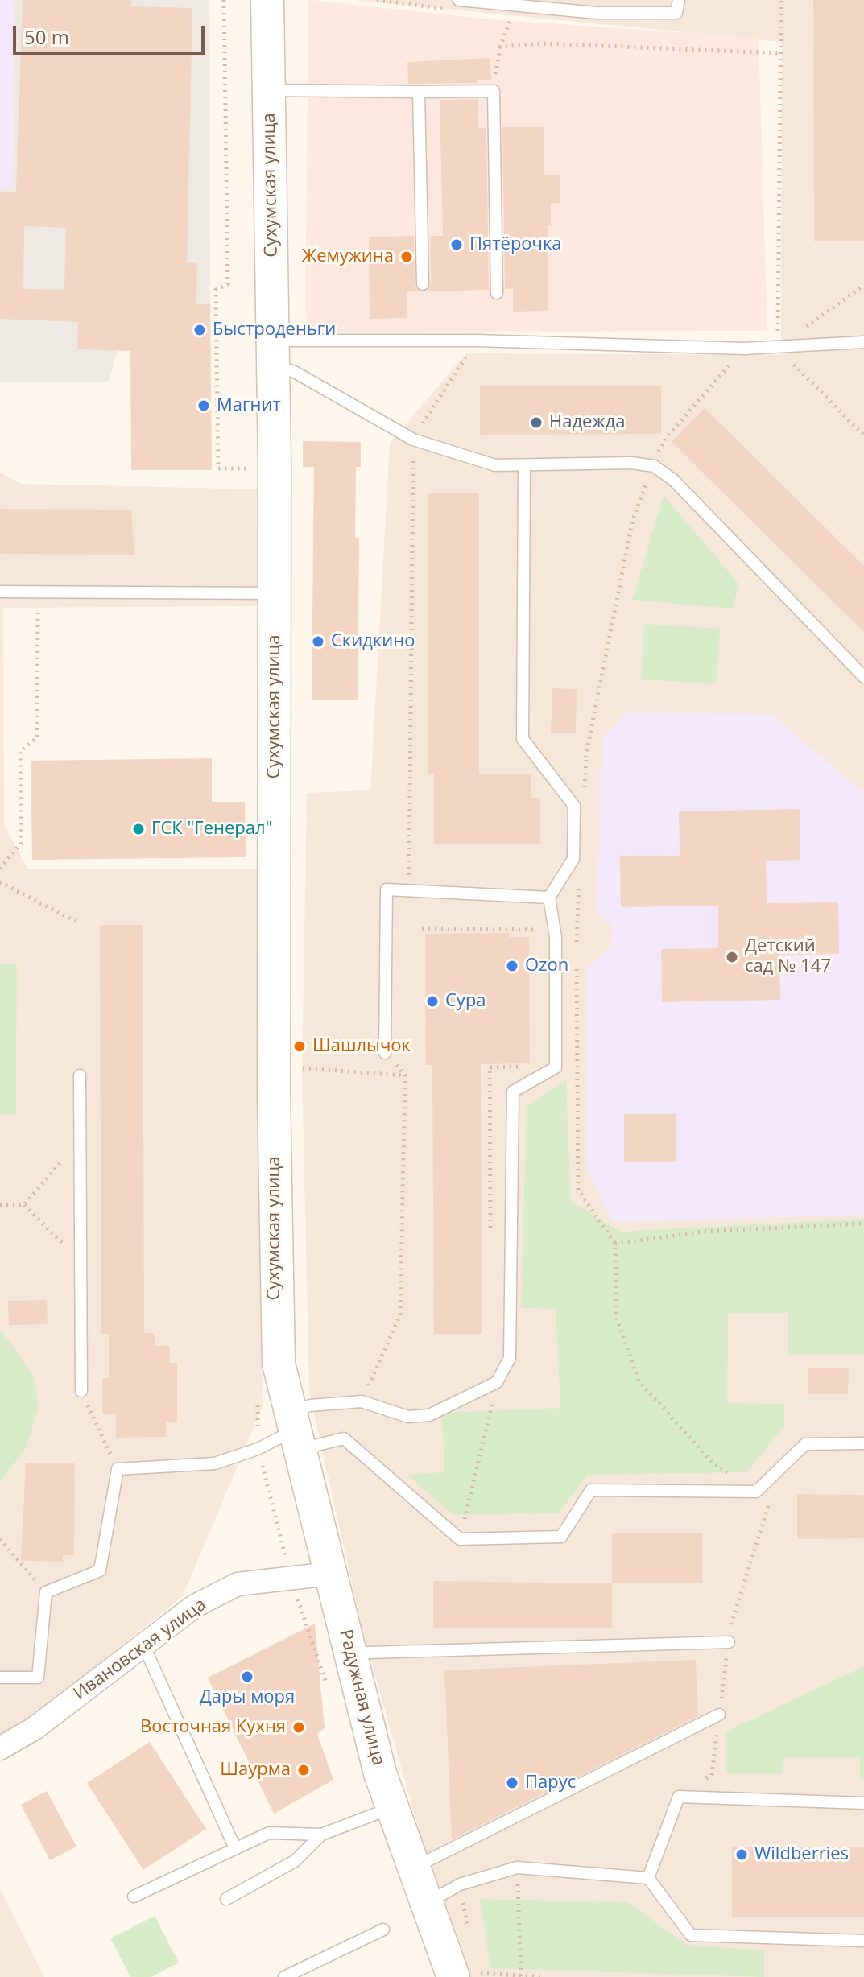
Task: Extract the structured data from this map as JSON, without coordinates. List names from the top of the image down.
{
  "streets": {
    "main road": ["Сухумская улица", "Радужная улица"],
    "street": ["Ивановская улица"]
  },
  "crossings": [
    ["Сухумская улица", "Радужная улица"],
    ["Ивановская улица", "Радужная улица"]
  ],
  "places": [
    "Пятёрочка",
    "Жемужина",
    "Быстроденьги",
    "Магнит",
    "Надежда",
    "Скидкино",
    "ГСК \"Генерал\"",
    "Детский сад № 147",
    "Ozon",
    "Сура",
    "Шашлычок",
    "Дары моря",
    "Восточная Кухня",
    "Шаурма",
    "Парус",
    "Wildberries"
  ],
  "scale_bar": "50 m"
}
